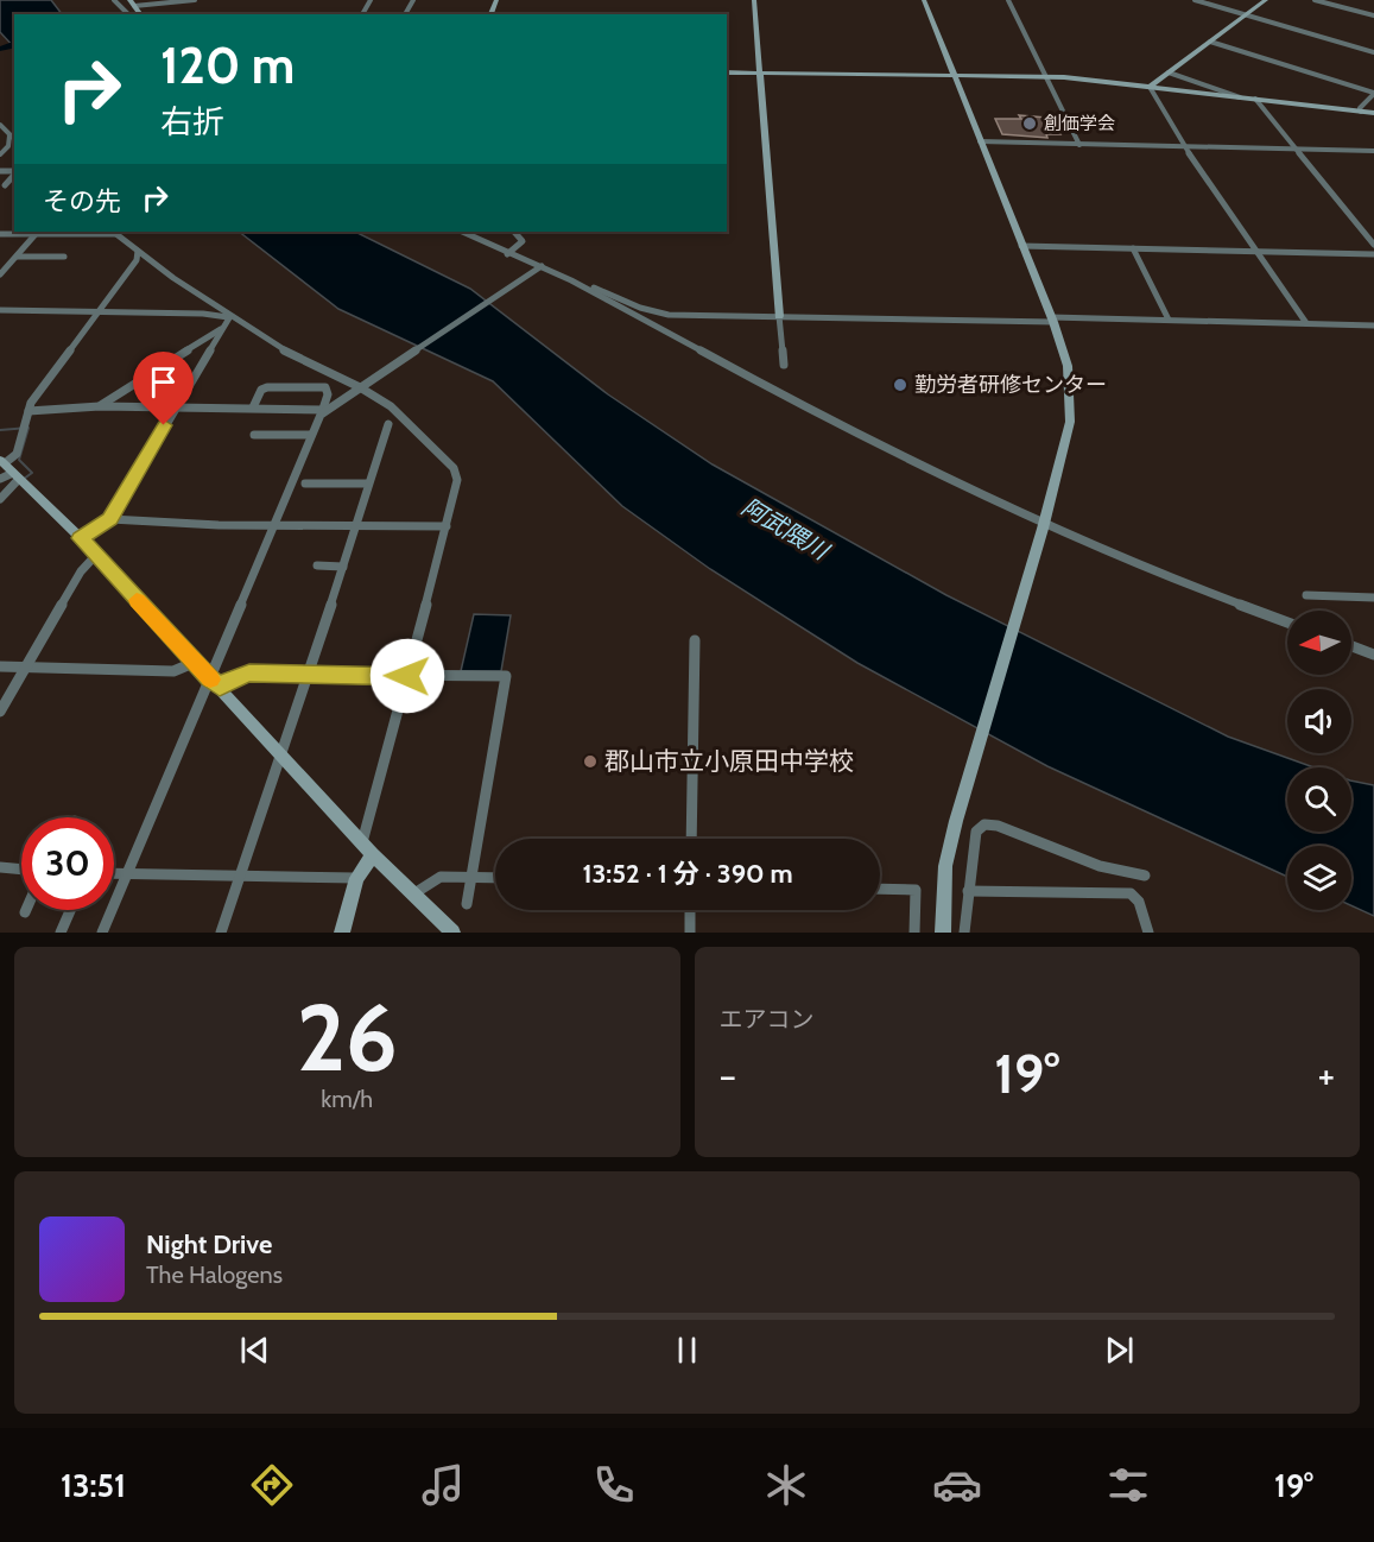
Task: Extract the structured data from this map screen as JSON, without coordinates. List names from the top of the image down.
{
  "water": ["阿武隈川"],
  "places": ["創価学会", "勤労者研修センター", "郡山市立小原田中学校"],
  "north": "left",
  "page": {
    "turn": ["120 m", "右折"],
    "then": "その先",
    "limit": "30",
    "trip": "13:52 · 1 分 · 390 m",
    "tile": [
      ["26", "km/h"],
      "エアコン"
    ],
    "heat": ["−", "19°", "+"],
    "song": ["Night Drive", "The Halogens"],
    "tabs": ["13:51", "19°"]
  }
}
